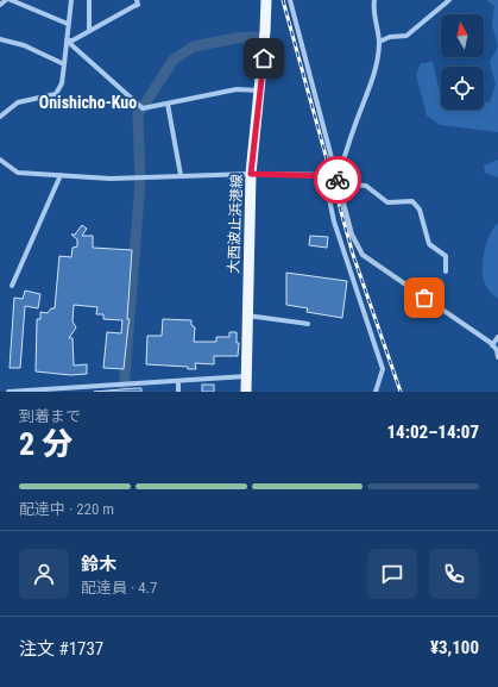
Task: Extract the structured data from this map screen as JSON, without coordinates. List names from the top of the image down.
{
  "streets": {
    "main road": ["大西波止浜港線"]
  },
  "districts": ["Onishicho-Kuo"],
  "north": "top",
  "page": {
    "heading": ["2 分", "到着まで", "14:02–14:07"],
    "panel": [
      "鈴木",
      "配達員 · 4.7",
      "注文 #1737",
      "¥3,100"
    ],
    "bar": "配達中 · 220 m"
  }
}
